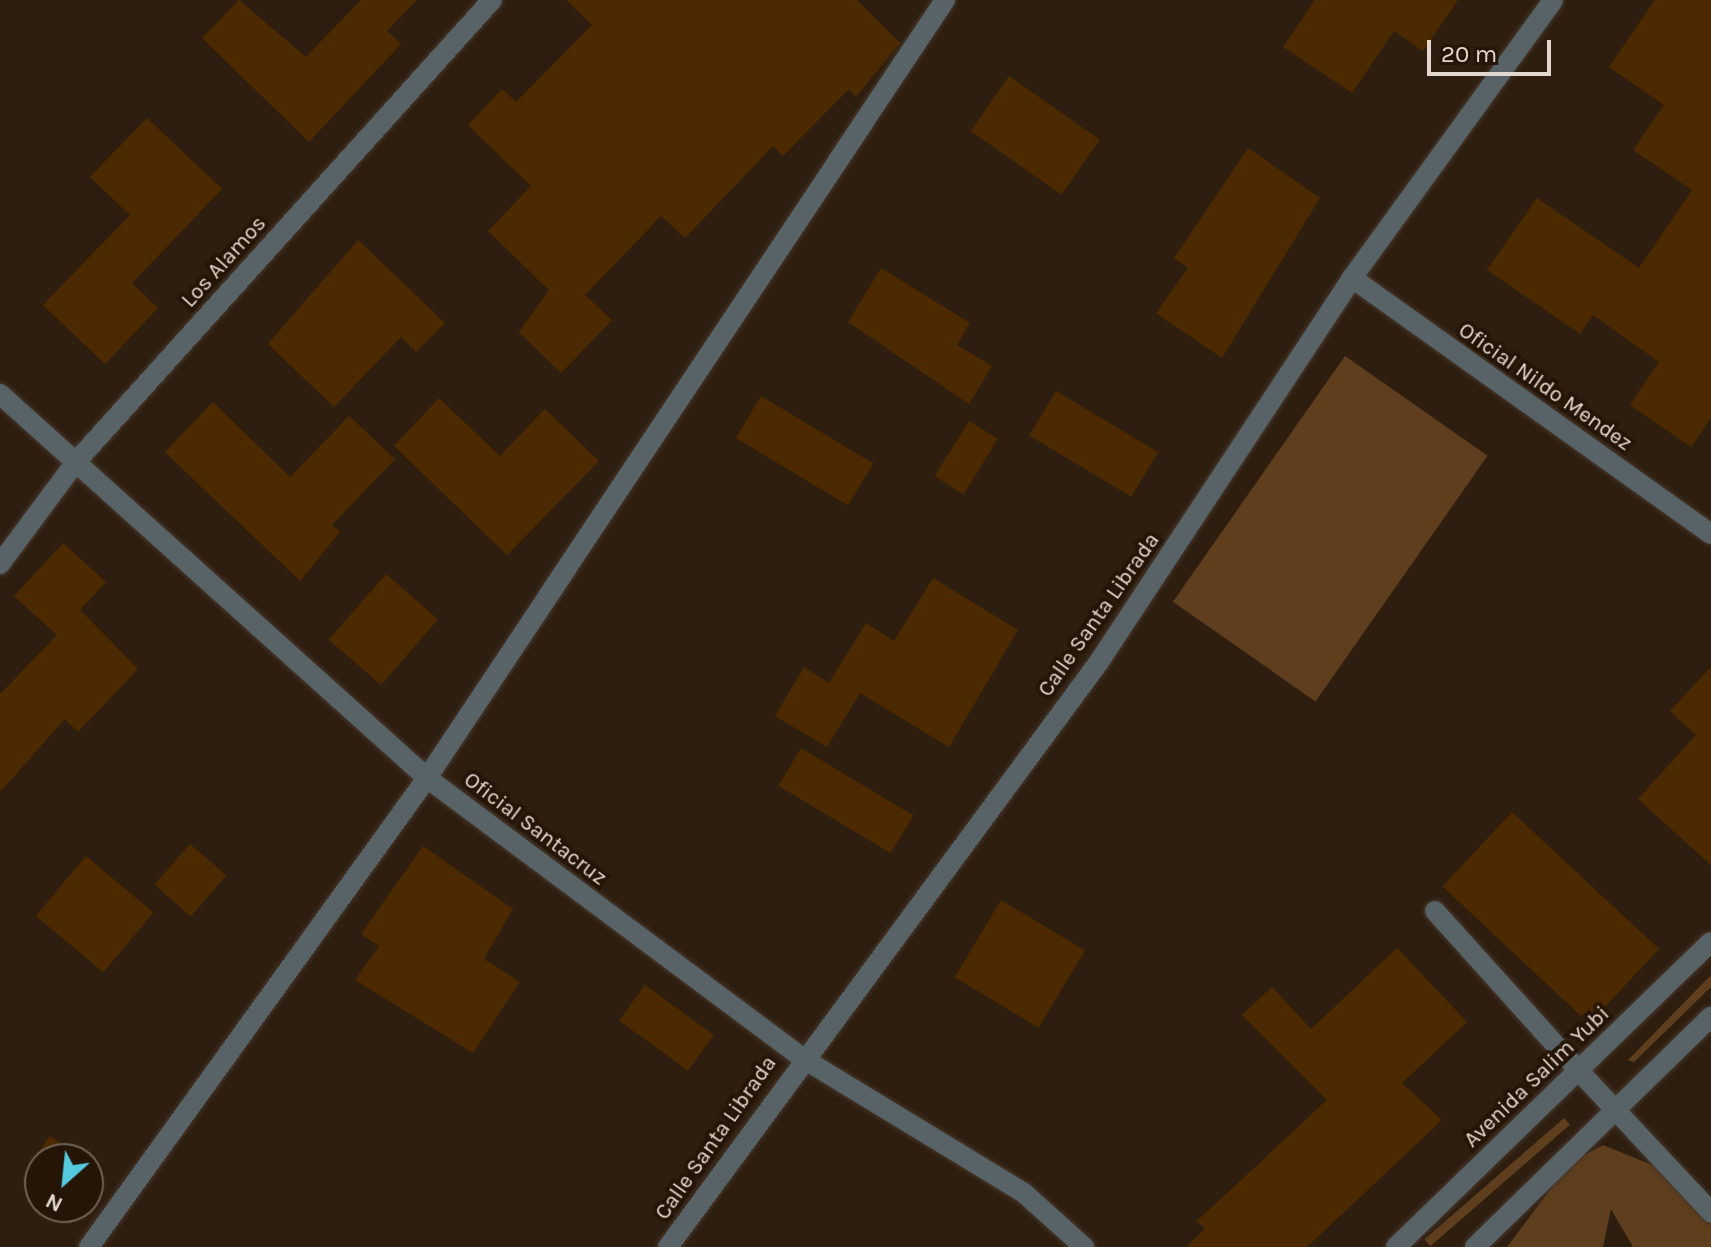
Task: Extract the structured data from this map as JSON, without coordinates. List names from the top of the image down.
{
  "streets": {
    "street": [
      "Los Alamos",
      "Oficial Nildo Mendez",
      "Calle Santa Librada",
      "Oficial Santacruz",
      "Avenida Salim Yubi"
    ]
  },
  "crossings": [
    ["Los Alamos", "Oficial Santacruz"],
    ["Oficial Nildo Mendez", "Calle Santa Librada"],
    ["Calle Santa Librada", "Oficial Santacruz"]
  ],
  "scale_bar": "20 m",
  "north": "bottom left"
}
